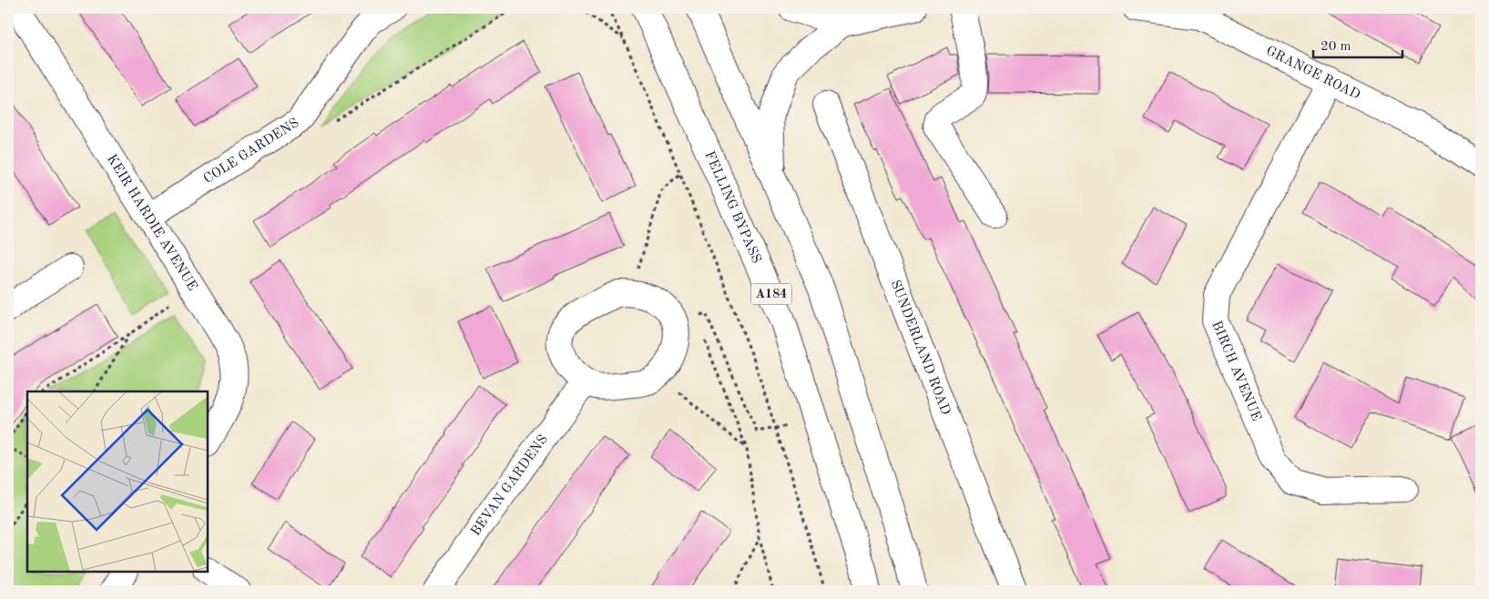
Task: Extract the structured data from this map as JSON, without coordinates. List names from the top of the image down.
{
  "streets": {
    "main road": [
      "GRANGE ROAD",
      "COLE GARDENS",
      "FELLING BYPASS",
      "KEIR HARDIE AVENUE",
      "A184",
      "SUNDERLAND ROAD",
      "BIRCH AVENUE",
      "BEVAN GARDENS"
    ]
  },
  "crossings": [
    ["GRANGE ROAD", "BIRCH AVENUE"],
    ["COLE GARDENS", "KEIR HARDIE AVENUE"]
  ],
  "scale_bar": "20 m"
}
